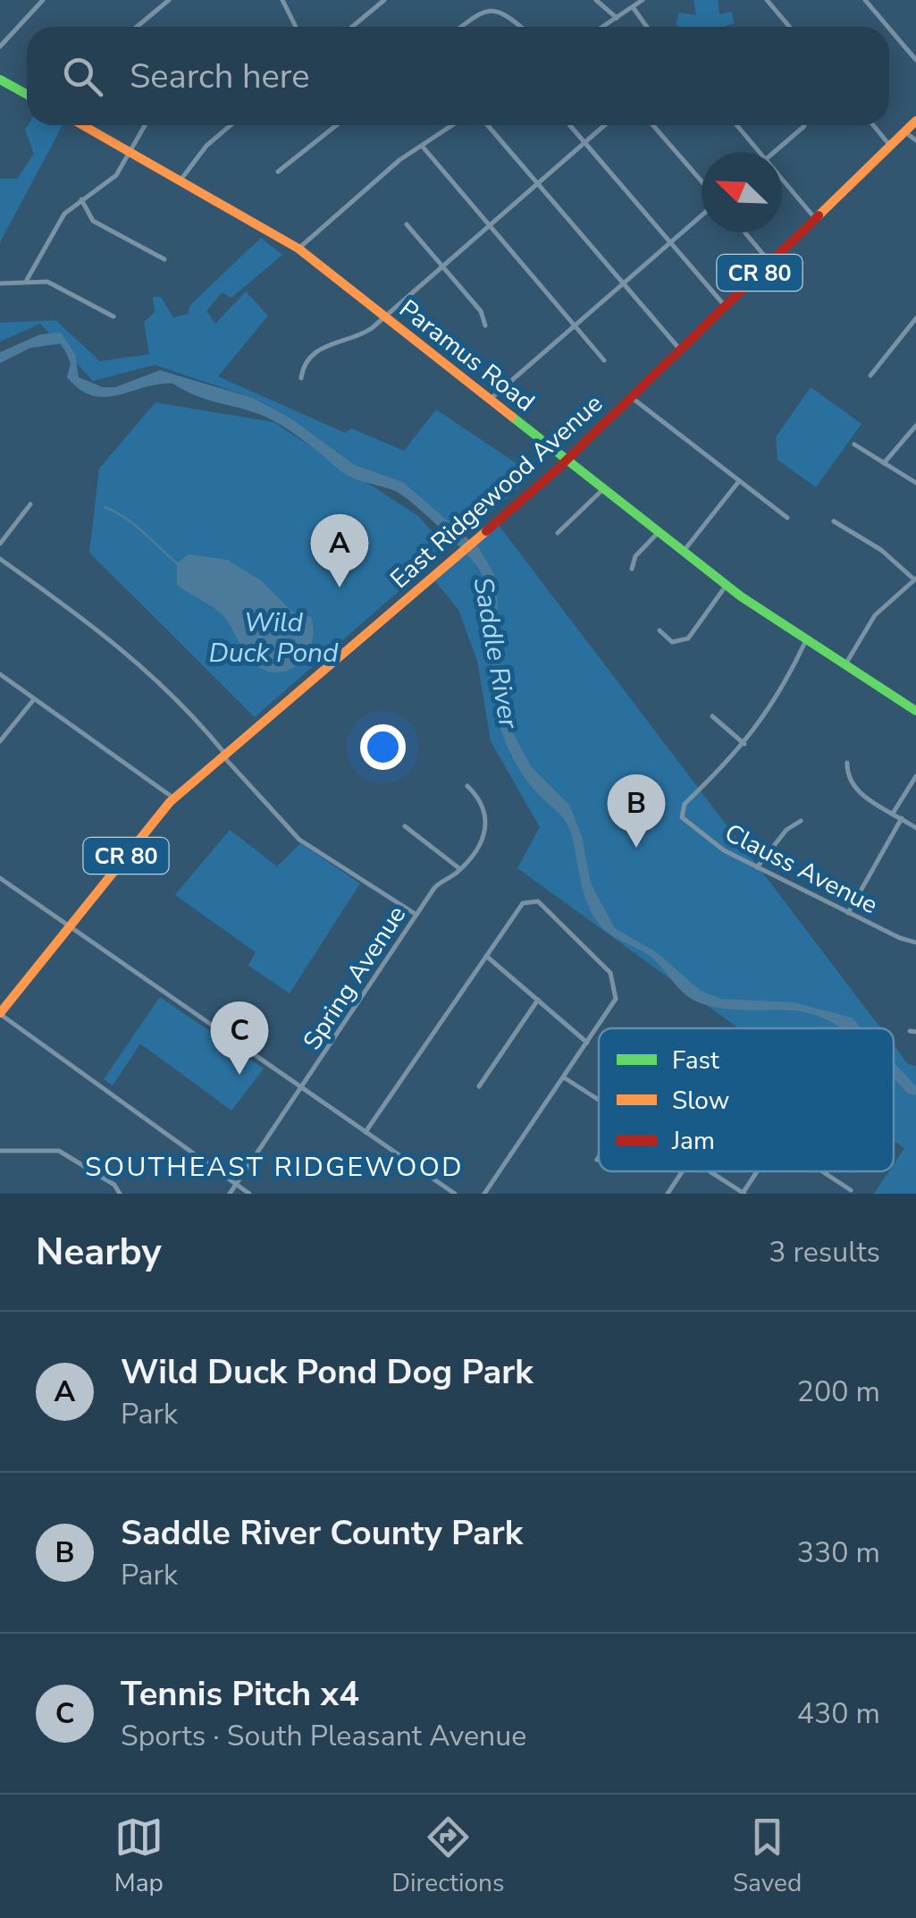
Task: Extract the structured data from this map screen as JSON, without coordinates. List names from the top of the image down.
{
  "streets": {
    "main road": ["CR 80", "Paramus Road", "East Ridgewood Avenue"],
    "street": ["Clauss Avenue", "Spring Avenue"]
  },
  "crossings": [
    ["Paramus Road", "East Ridgewood Avenue"],
    ["Paramus Road", "Clauss Avenue"]
  ],
  "districts": ["SOUTHEAST RIDGEWOOD"],
  "water": ["Wild Duck Pond", "Saddle River"],
  "legend": ["Fast", "Slow", "Jam"],
  "north": "top left",
  "page": {
    "search": "Search here",
    "pins": ["A", "B", "C"],
    "heading": ["Nearby", "3 results"],
    "list": [
      {
        "mark": "A",
        "name": "Wild Duck Pond Dog Park",
        "note": "Park",
        "value": "200 m"
      },
      {
        "mark": "B",
        "name": "Saddle River County Park",
        "note": "Park",
        "value": "330 m"
      },
      {
        "mark": "C",
        "name": "Tennis Pitch x4",
        "note": "Sports · South Pleasant Avenue",
        "value": "430 m"
      }
    ],
    "nav": ["Map", "Directions", "Saved"]
  }
}
